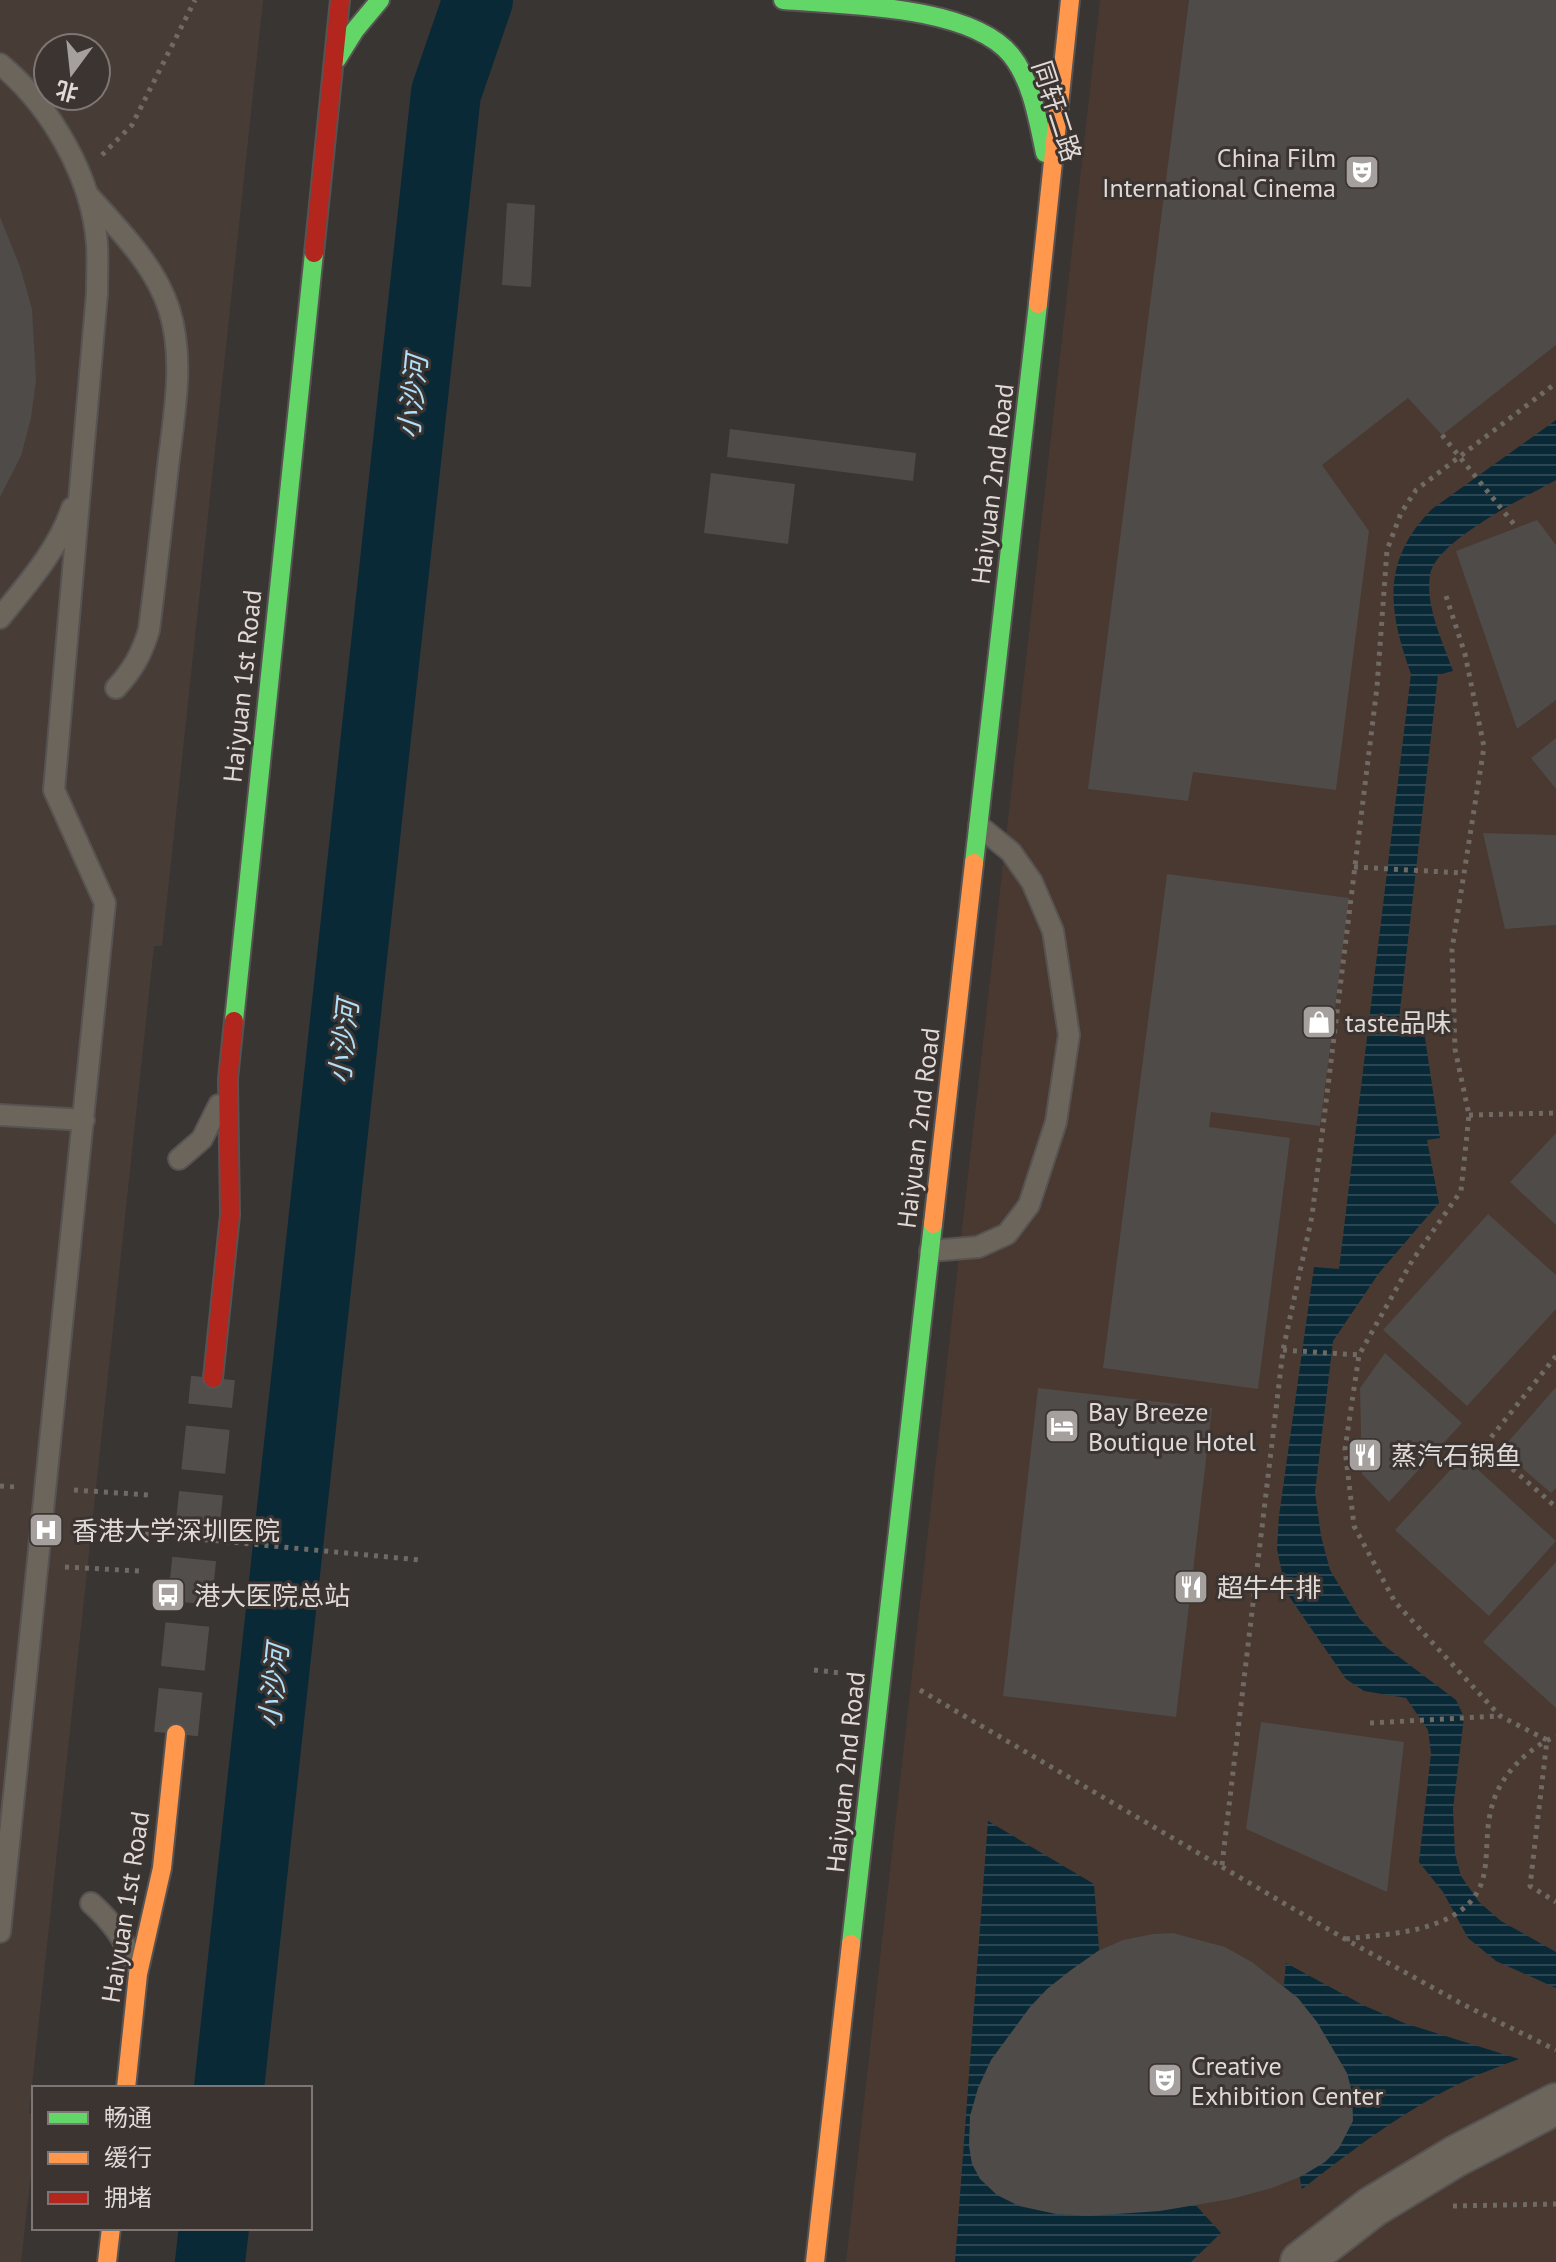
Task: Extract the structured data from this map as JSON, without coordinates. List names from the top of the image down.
{
  "streets": {
    "street": ["同轩二路", "Haiyuan 2nd Road", "Haiyuan 1st Road"]
  },
  "crossings": [
    ["同轩二路", "Haiyuan 2nd Road"]
  ],
  "water": ["小沙河"],
  "places": {
    "theatre": ["China Film International Cinema", "Creative Exhibition Center"],
    "shop": ["taste品味"],
    "hotel": ["Bay Breeze Boutique Hotel"],
    "restaurant": ["蒸汽石锅鱼", "超牛牛排"],
    "hospital": ["香港大学深圳医院"],
    "bus stop": ["港大医院总站"]
  },
  "legend": ["畅通", "缓行", "拥堵"],
  "north": "bottom"
}
